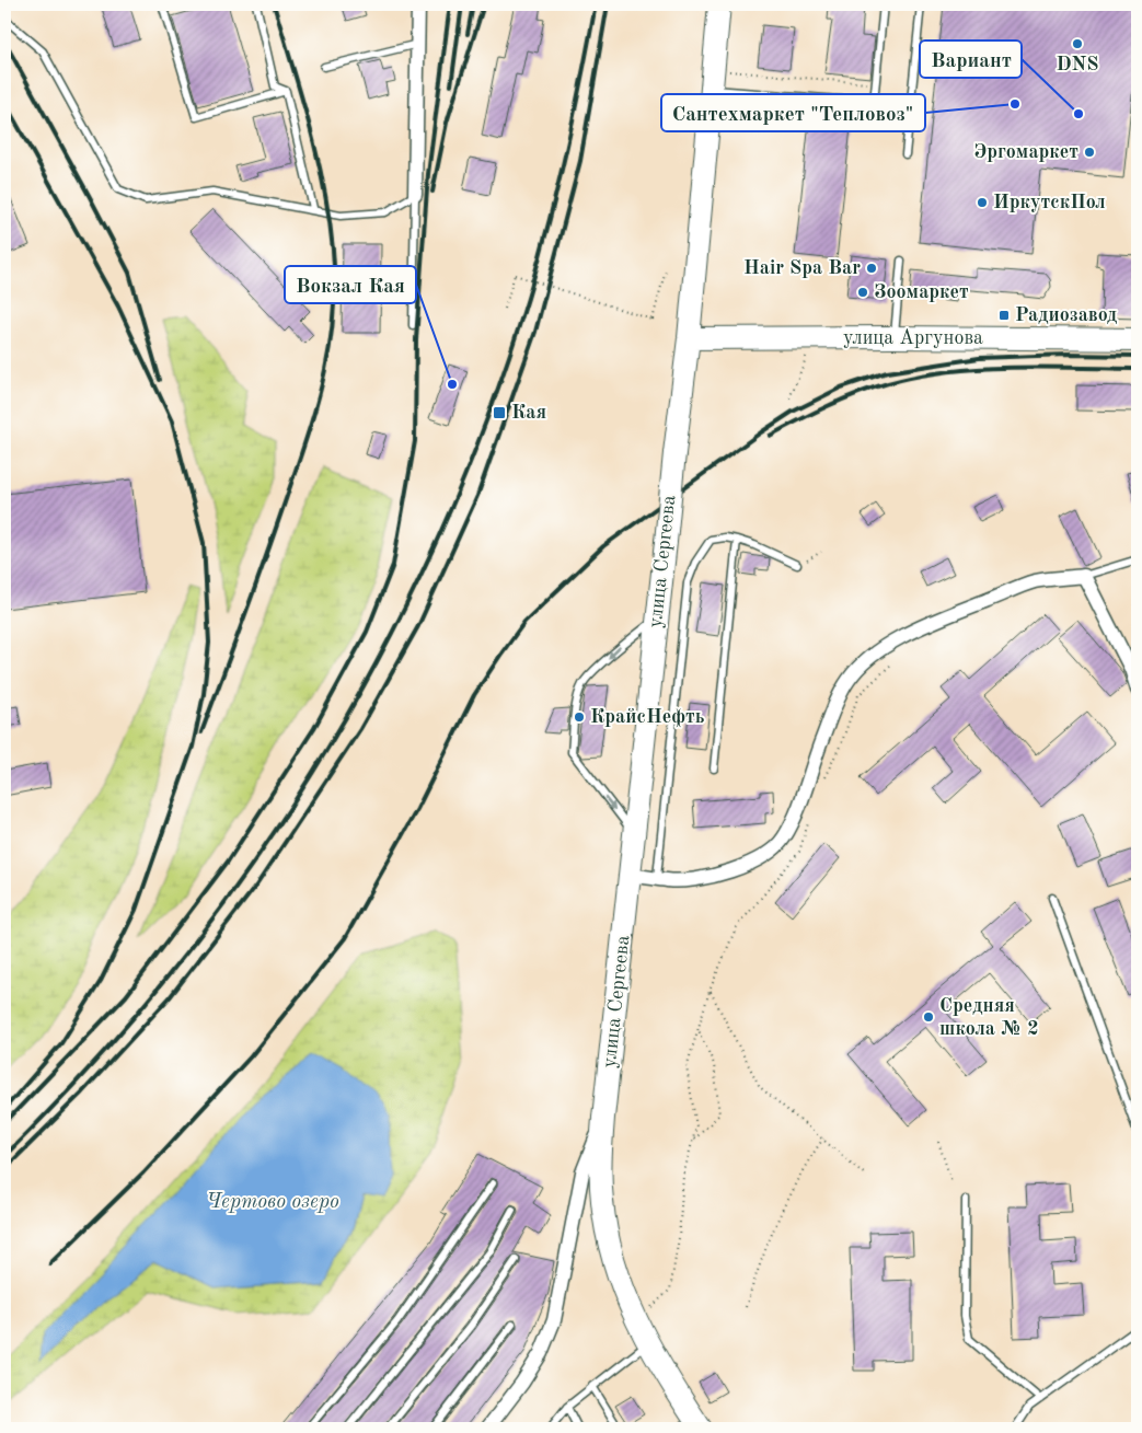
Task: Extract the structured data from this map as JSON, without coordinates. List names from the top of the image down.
{
  "streets": {
    "main road": ["улица Аргунова", "улица Сергеева"]
  },
  "crossings": [
    ["улица Аргунова", "улица Сергеева"]
  ],
  "water": ["Чертово озеро"],
  "places": {
    "other": [
      "DNS",
      "Сантехмаркет \"Тепловоз\"",
      "Вариант",
      "Эргомаркет",
      "ИркутскПол",
      "Hair Spa Bar",
      "Зоомаркет",
      "Вокзал Кая",
      "КрайсНефть",
      "Средняя школа № 2"
    ],
    "transit": ["Радиозавод", "Кая"]
  }
}
